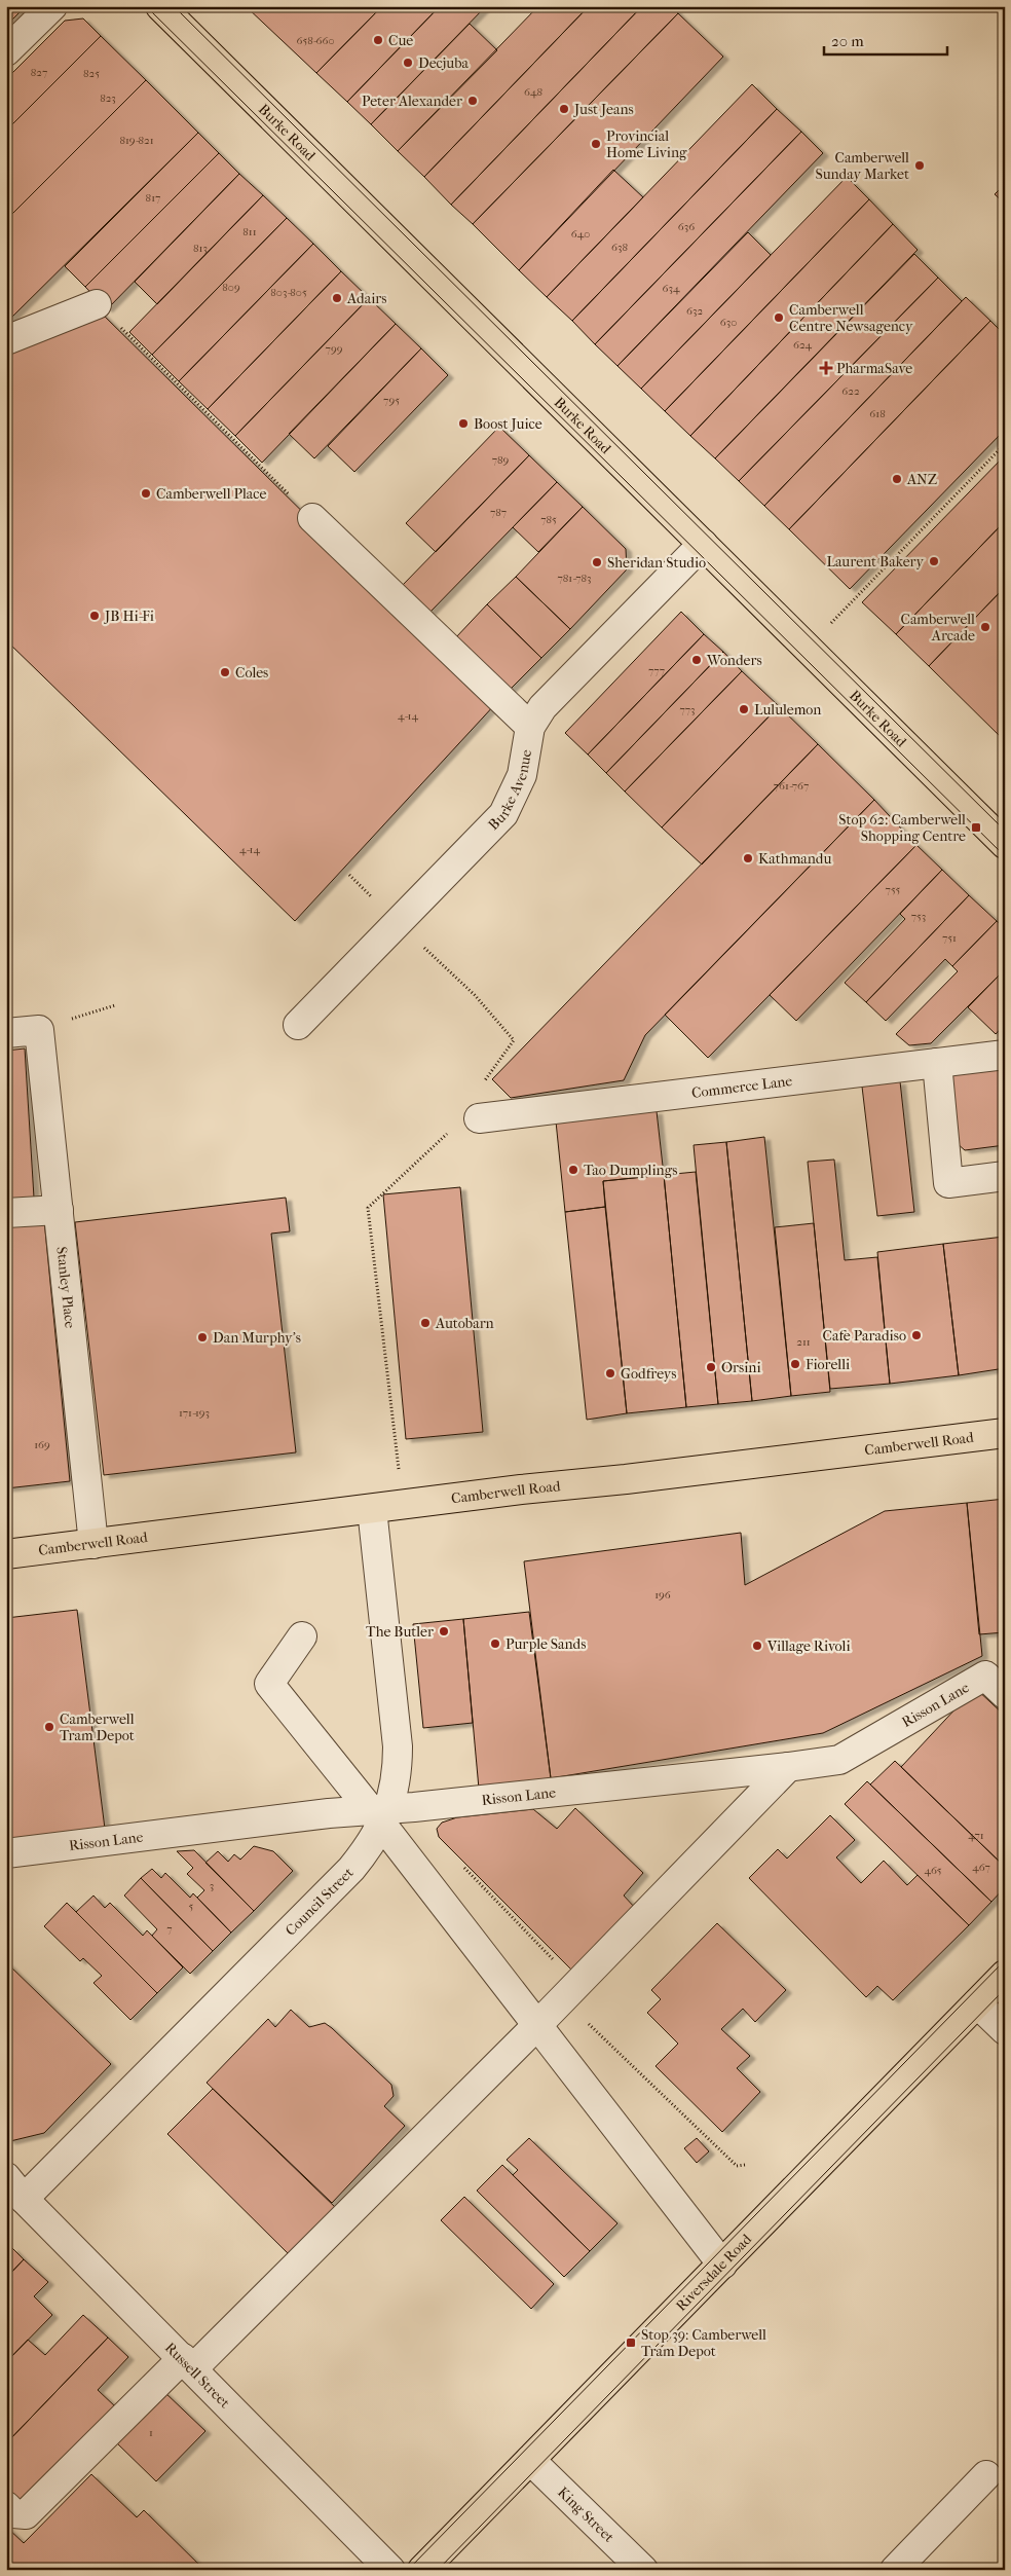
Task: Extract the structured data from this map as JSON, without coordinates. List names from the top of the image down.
{
  "streets": {
    "main road": ["Burke Road", "Camberwell Road", "Riversdale Road"],
    "street": [
      "Burke Avenue",
      "Commerce Lane",
      "Stanley Place",
      "Risson Lane",
      "Council Street",
      "Russell Street",
      "King Street"
    ]
  },
  "crossings": [
    ["Burke Road", "Burke Avenue"],
    ["Stanley Place", "Camberwell Road"],
    ["Camberwell Road", "Council Street"],
    ["Risson Lane", "Council Street"],
    ["Council Street", "Russell Street"],
    ["Riversdale Road", "King Street"]
  ],
  "places": {
    "other": [
      "Cue",
      "Decjuba",
      "Peter Alexander",
      "Just Jeans",
      "Provincial Home Living",
      "Camberwell Sunday Market",
      "Adairs",
      "Camberwell Centre Newsagency",
      "Boost Juice",
      "ANZ",
      "Camberwell Place",
      "Laurent Bakery",
      "Sheridan Studio",
      "JB Hi-Fi",
      "Camberwell Arcade",
      "Wonders",
      "Coles",
      "Lululemon",
      "Kathmandu",
      "Tao Dumplings",
      "Autobarn",
      "Cafe Paradiso",
      "Dan Murphy's",
      "Fiorelli",
      "Orsini",
      "Godfreys",
      "The Butler",
      "Purple Sands",
      "Village Rivoli",
      "Camberwell Tram Depot"
    ],
    "health": ["PharmaSave"],
    "transit": ["Stop 62: Camberwell Shopping Centre", "Stop 39: Camberwell Tram Depot"]
  },
  "house_numbers": [
    "658-660",
    "827",
    "825",
    "648",
    "823",
    "819-821",
    "817",
    "636",
    "811",
    "640",
    "638",
    "813",
    "809",
    "634",
    "803-805",
    "632",
    "630",
    "624",
    "799",
    "622",
    "795",
    "618",
    "789",
    "787",
    "785",
    "781-783",
    "777",
    "773",
    "4-14",
    "761-767",
    "4-14",
    "755",
    "753",
    "751",
    "211",
    "171-193",
    "169",
    "196",
    "471",
    "467",
    "465",
    "3",
    "5",
    "7",
    "1"
  ],
  "scale_bar": "20 m"
}
